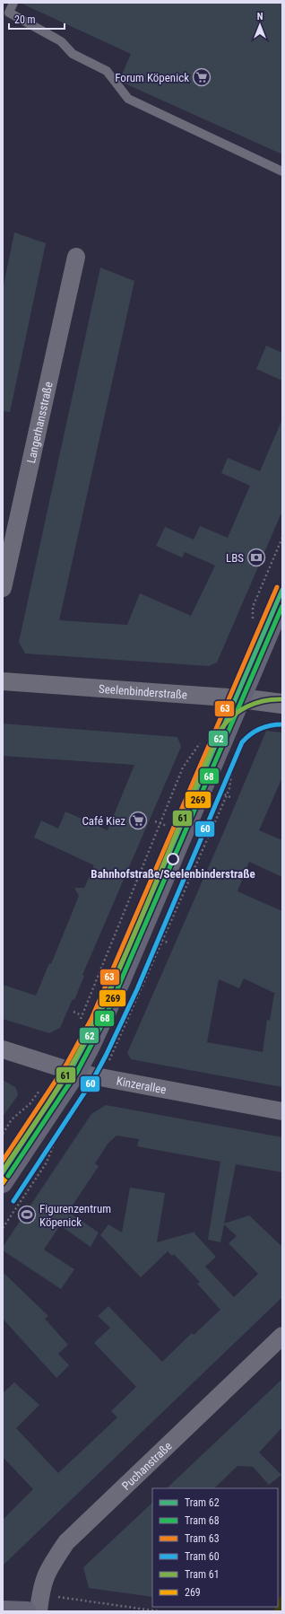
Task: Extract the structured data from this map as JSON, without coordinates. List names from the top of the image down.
{
  "streets": {
    "street": [
      "Langerhansstraße",
      "Seelenbinderstraße",
      "Kinzerallee",
      "Puchanstraße"
    ]
  },
  "places": {
    "supermarket": ["Forum Köpenick", "Café Kiez"],
    "bank": ["LBS"],
    "other": ["Bahnhofstraße/Seelenbinderstraße"],
    "sports": ["Figurenzentrum Köpenick"]
  },
  "lines": [
    "tram line 63",
    "tram line 62",
    "transit line 269",
    "tram line 68",
    "tram line 61",
    "tram line 60"
  ],
  "legend": [
    "Tram 62",
    "Tram 68",
    "Tram 63",
    "Tram 60",
    "Tram 61",
    "269"
  ],
  "scale_bar": "20 m",
  "north": "top"
}
